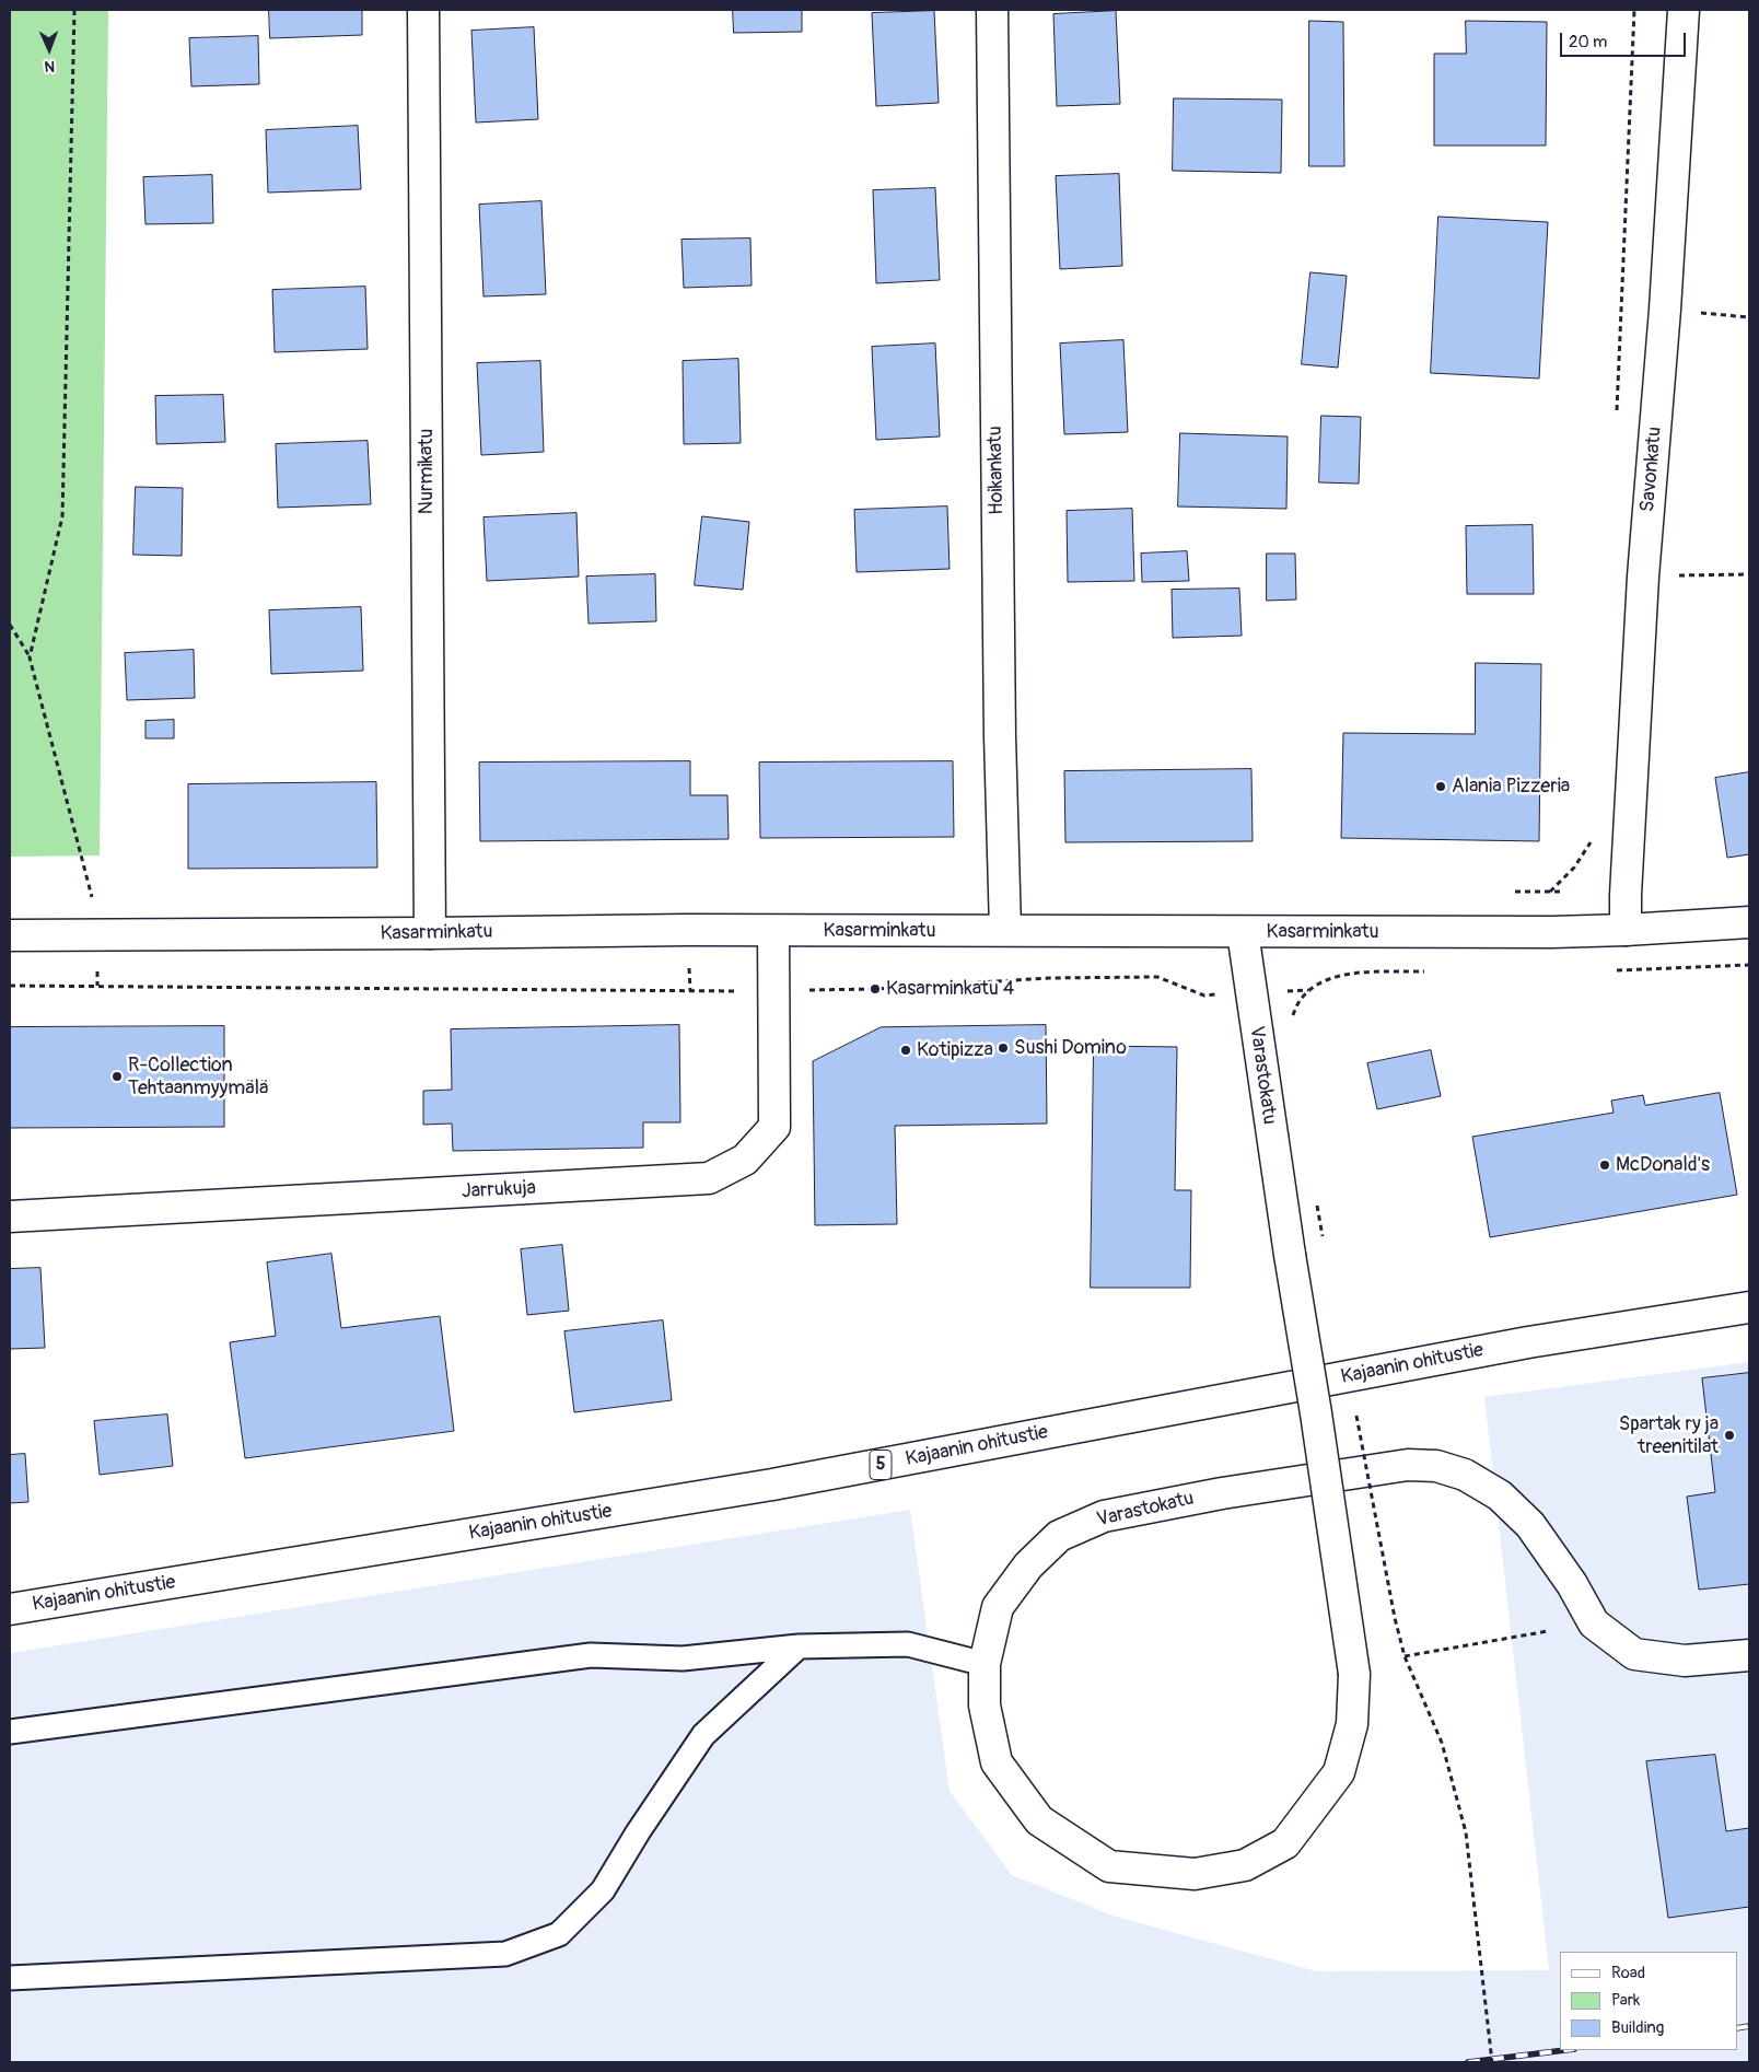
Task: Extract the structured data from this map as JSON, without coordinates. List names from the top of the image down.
{
  "streets": {
    "main road": [
      "Savonkatu",
      "Hoikankatu",
      "Nurmikatu",
      "Kasarminkatu",
      "Varastokatu",
      "Jarrukuja",
      "Kajaanin ohitustie",
      "5"
    ]
  },
  "crossings": [
    ["Savonkatu", "Kasarminkatu"],
    ["Hoikankatu", "Kasarminkatu"],
    ["Nurmikatu", "Kasarminkatu"],
    ["Kasarminkatu", "Varastokatu"],
    ["Kasarminkatu", "Jarrukuja"]
  ],
  "places": [
    "Alania Pizzeria",
    "Kasarminkatu 4",
    "Sushi Domino",
    "Kotipizza",
    "R-Collection Tehtaanmyymälä",
    "McDonald's",
    "Spartak ry ja treenitilat"
  ],
  "legend": ["Road", "Park", "Building"],
  "scale_bar": "20 m",
  "north": "bottom"
}
